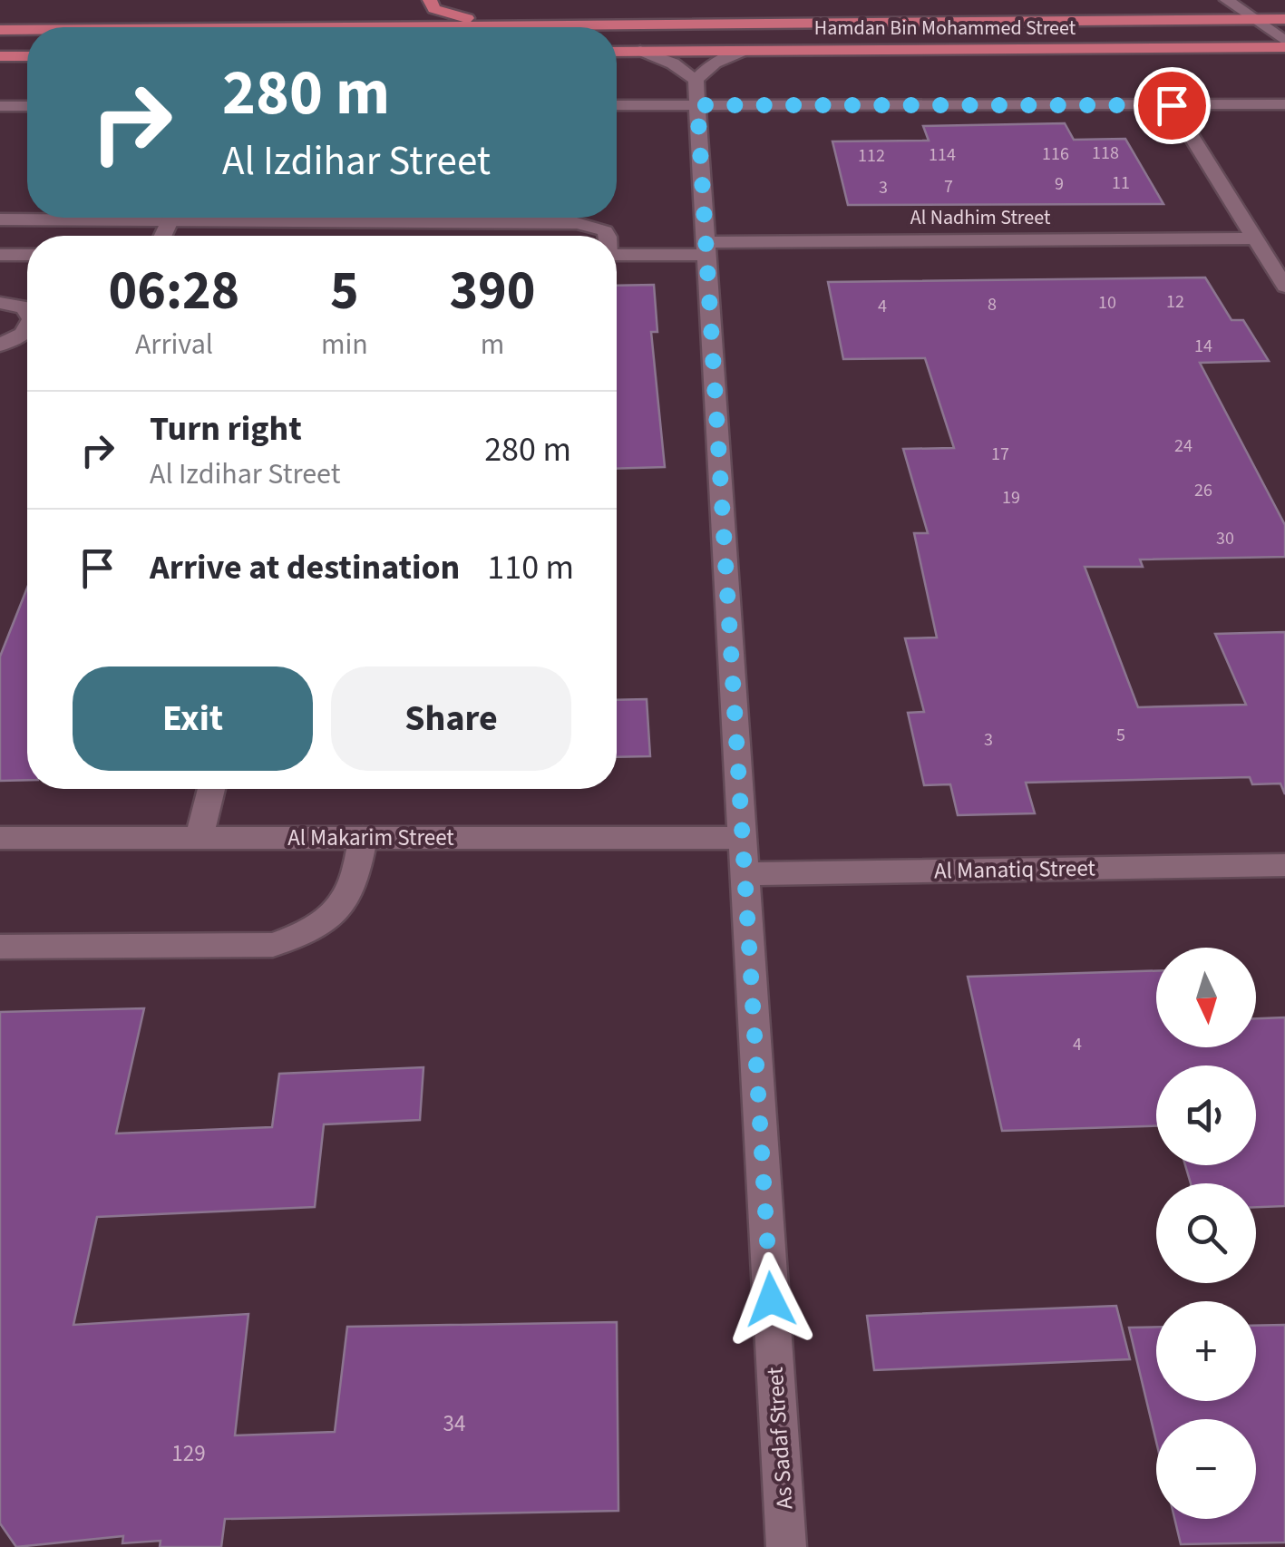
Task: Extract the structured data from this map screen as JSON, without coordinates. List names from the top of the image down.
{
  "streets": {
    "main road": ["Hamdan Bin Mohammed Street"],
    "street": [
      "Al Nadhim Street",
      "Al Makarim Street",
      "Al Manatiq Street",
      "As Sadaf Street"
    ]
  },
  "crossings": [
    ["Al Nadhim Street", "As Sadaf Street"],
    ["Al Makarim Street", "As Sadaf Street"],
    ["Al Manatiq Street", "As Sadaf Street"]
  ],
  "house_numbers": [
    "118",
    "116",
    "114",
    "112",
    "11",
    "9",
    "7",
    "3",
    "12",
    "10",
    "8",
    "4",
    "14",
    "24",
    "17",
    "26",
    "19",
    "30",
    "5",
    "3",
    "4",
    "34",
    "129"
  ],
  "north": "bottom",
  "page": {
    "turn": ["280 m", "Al Izdihar Street"],
    "eta": [
      "06:28",
      "Arrival",
      "5",
      "min",
      "390",
      "m"
    ],
    "list": [
      {
        "name": "Turn right",
        "note": "Al Izdihar Street",
        "value": "280 m"
      },
      {
        "name": "Arrive at destination",
        "value": "110 m"
      }
    ],
    "buttons": ["Exit", "Share"],
    "map_buttons": ["+", "−"]
  }
}
